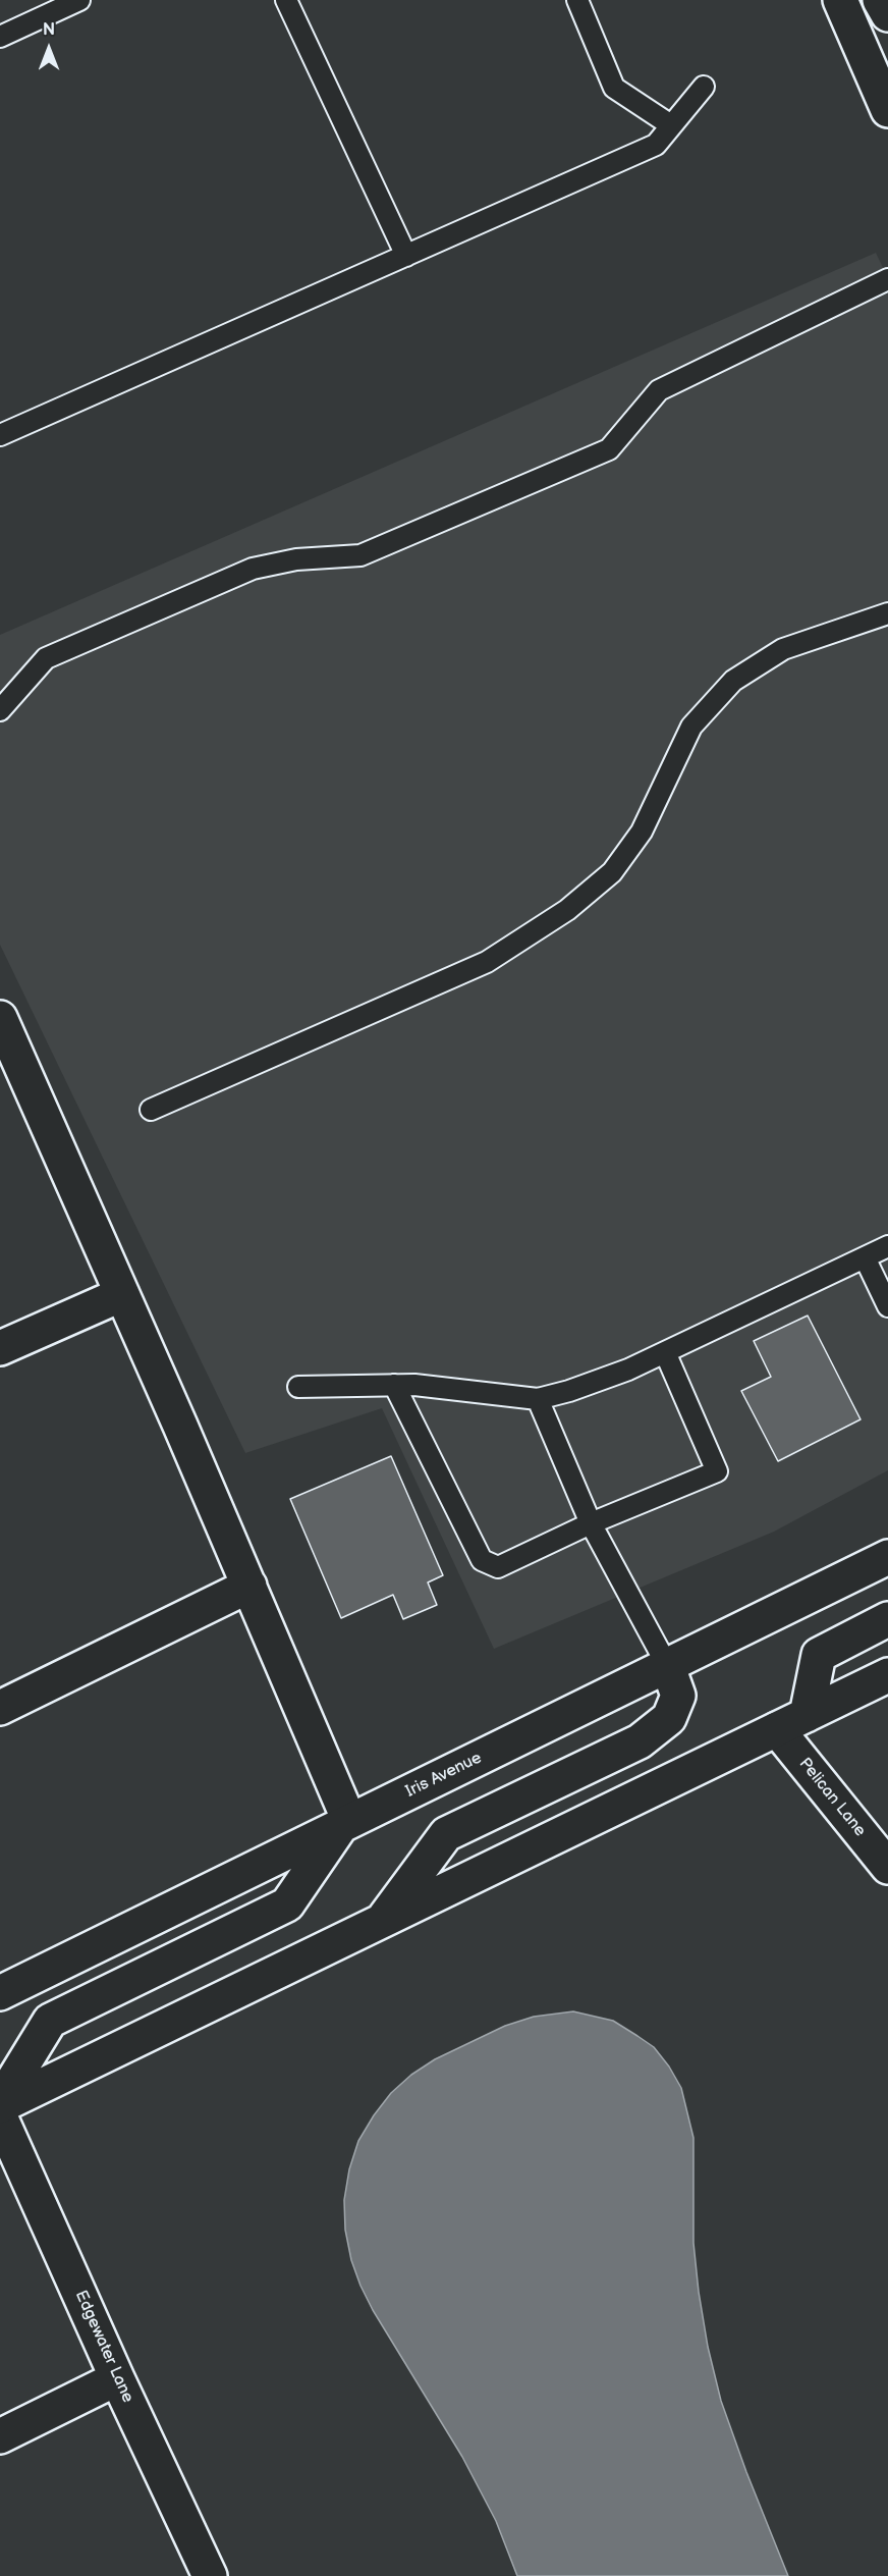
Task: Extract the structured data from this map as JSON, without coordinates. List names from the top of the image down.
{
  "streets": {
    "main road": ["Iris Avenue", "Pelican Lane", "Edgewater Lane"]
  },
  "north": "top"
}
